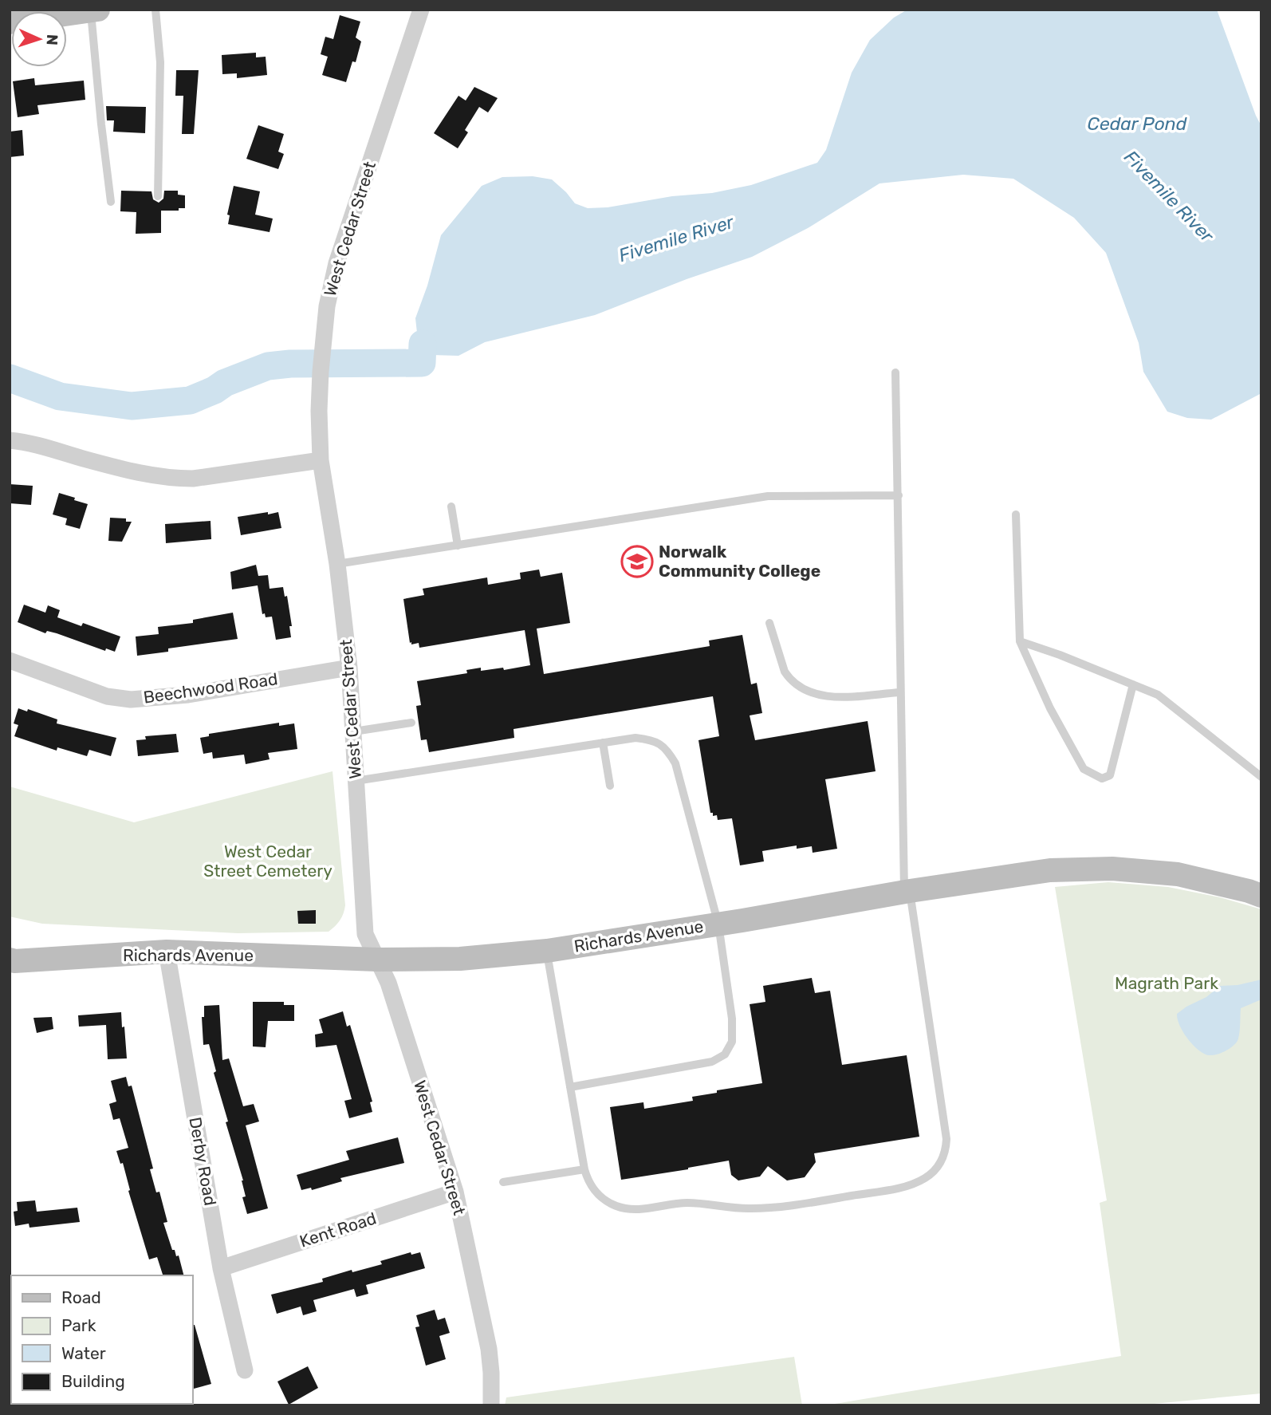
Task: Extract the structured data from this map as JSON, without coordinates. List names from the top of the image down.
{
  "streets": {
    "street": [
      "West Cedar Street",
      "Beechwood Road",
      "Richards Avenue",
      "Derby Road",
      "Kent Road"
    ]
  },
  "crossings": [
    ["West Cedar Street", "Beechwood Road"],
    ["West Cedar Street", "Richards Avenue"],
    ["West Cedar Street", "Kent Road"],
    ["Richards Avenue", "Derby Road"],
    ["Derby Road", "Kent Road"]
  ],
  "water": ["Cedar Pond", "Fivemile River"],
  "parks": ["West Cedar Street Cemetery", "Magrath Park"],
  "places": {
    "school or university": ["Norwalk Community College"]
  },
  "legend": [
    "Road",
    "Park",
    "Water",
    "Building"
  ],
  "north": "right"
}
